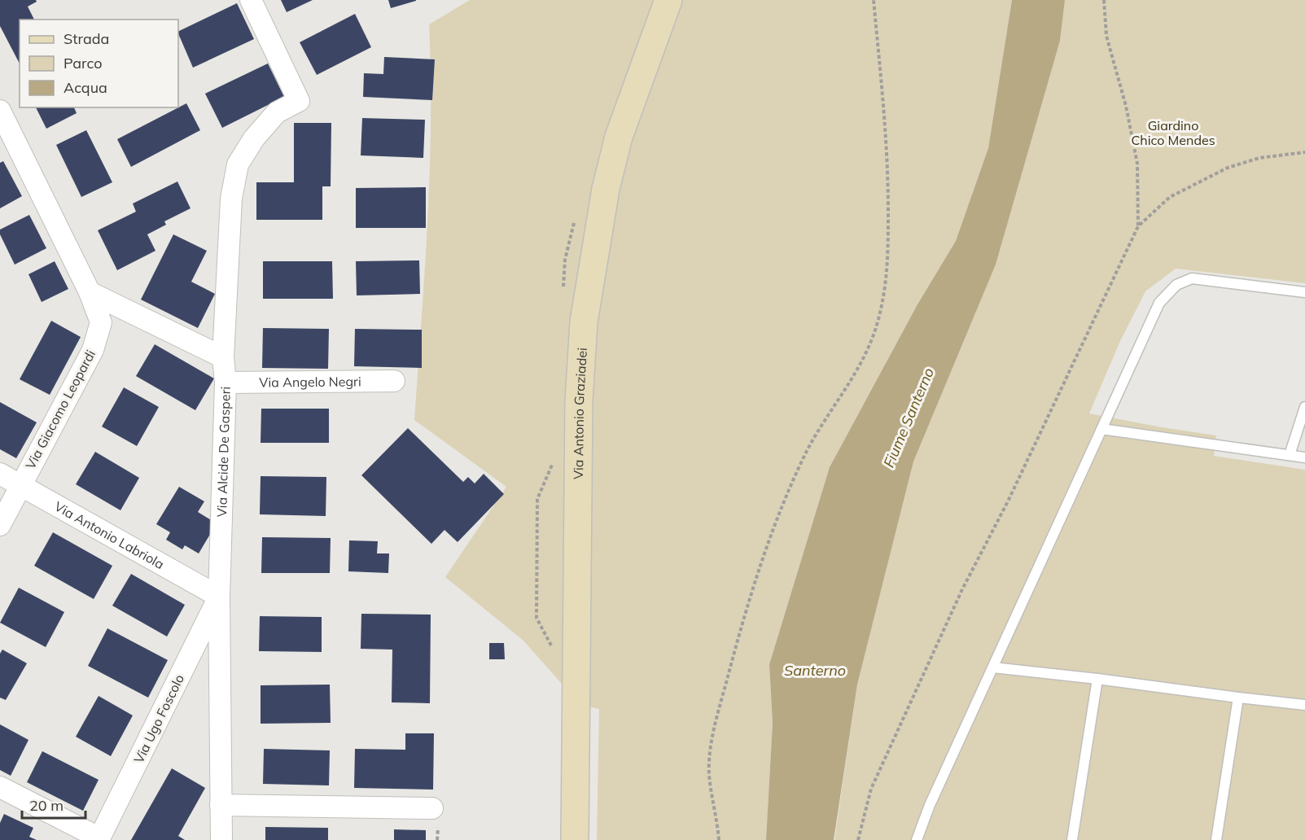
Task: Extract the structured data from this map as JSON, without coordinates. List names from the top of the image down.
{
  "streets": {
    "street": [
      "Via Angelo Negri",
      "Via Giacomo Leopardi",
      "Via Antonio Graziadei",
      "Via Alcide De Gasperi",
      "Via Antonio Labriola",
      "Via Ugo Foscolo"
    ]
  },
  "crossings": [
    ["Via Angelo Negri", "Via Alcide De Gasperi"],
    ["Via Giacomo Leopardi", "Via Antonio Labriola"],
    ["Via Alcide De Gasperi", "Via Antonio Labriola"],
    ["Via Alcide De Gasperi", "Via Ugo Foscolo"],
    ["Via Antonio Labriola", "Via Ugo Foscolo"]
  ],
  "water": ["Fiume Santerno", "Santerno"],
  "parks": ["Giardino Chico Mendes"],
  "legend": ["Strada", "Parco", "Acqua"],
  "scale_bar": "20 m"
}
